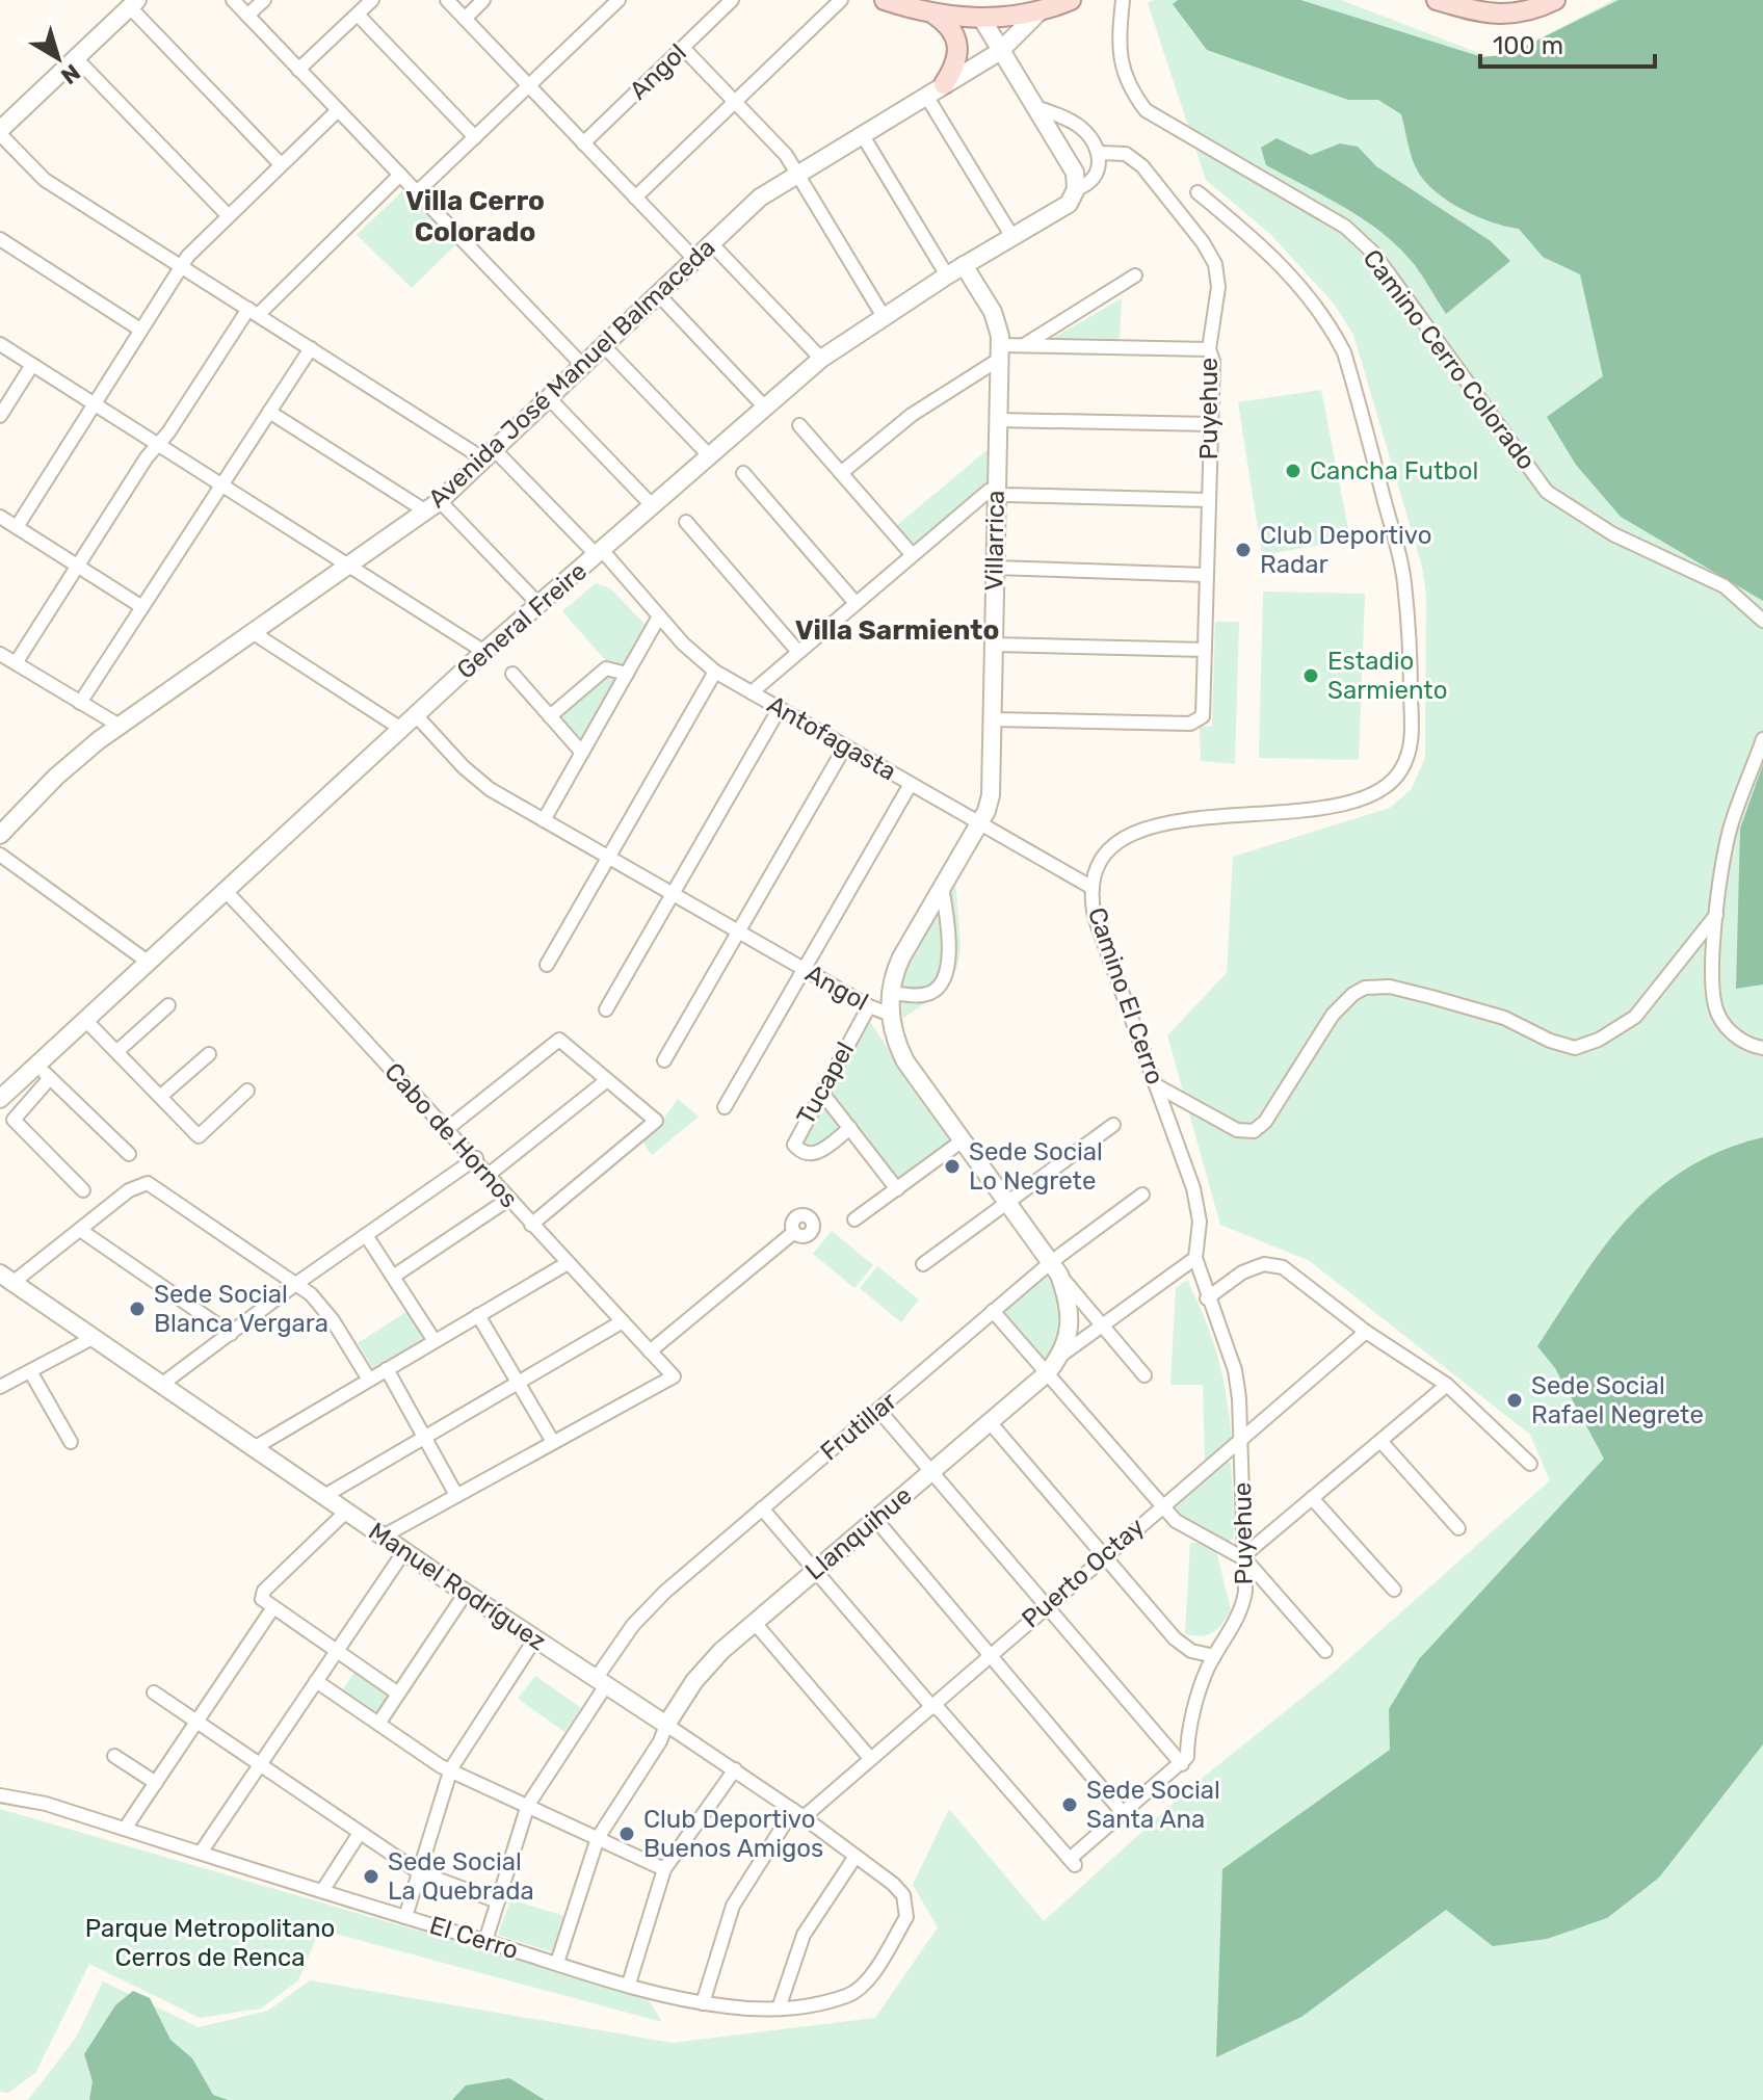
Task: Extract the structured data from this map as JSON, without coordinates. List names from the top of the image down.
{
  "streets": {
    "street": [
      "Angol",
      "Camino Cerro Colorado",
      "Avenida José Manuel Balmaceda",
      "Puyehue",
      "Villarrica",
      "General Freire",
      "Antofagasta",
      "Camino El Cerro",
      "Tucapel",
      "Cabo de Hornos",
      "Frutillar",
      "Llanquihue",
      "Puerto Octay",
      "Manuel Rodríguez",
      "El Cerro"
    ]
  },
  "crossings": [
    ["Angol", "General Freire"],
    ["Angol", "Tucapel"],
    ["Angol", "Frutillar"],
    ["Angol", "Llanquihue"],
    ["Avenida José Manuel Balmaceda", "Antofagasta"],
    ["Puyehue", "Villarrica"],
    ["Puyehue", "Camino El Cerro"],
    ["Puyehue", "Puerto Octay"],
    ["Villarrica", "General Freire"],
    ["Villarrica", "Antofagasta"],
    ["General Freire", "Antofagasta"],
    ["General Freire", "Cabo de Hornos"],
    ["Antofagasta", "Camino El Cerro"],
    ["Camino El Cerro", "Llanquihue"],
    ["Frutillar", "Manuel Rodríguez"],
    ["Frutillar", "El Cerro"],
    ["Llanquihue", "Manuel Rodríguez"],
    ["Puerto Octay", "Manuel Rodríguez"],
    ["Puerto Octay", "El Cerro"],
    ["Manuel Rodríguez", "El Cerro"]
  ],
  "districts": ["Villa Cerro Colorado", "Villa Sarmiento"],
  "parks": ["Parque Metropolitano Cerros de Renca"],
  "places": [
    "Cancha Futbol",
    "Club Deportivo Radar",
    "Estadio Sarmiento",
    "Sede Social Lo Negrete",
    "Sede Social Blanca Vergara",
    "Sede Social Rafael Negrete",
    "Sede Social Santa Ana",
    "Club Deportivo Buenos Amigos",
    "Sede Social La Quebrada"
  ],
  "scale_bar": "100 m",
  "north": "bottom right"
}
